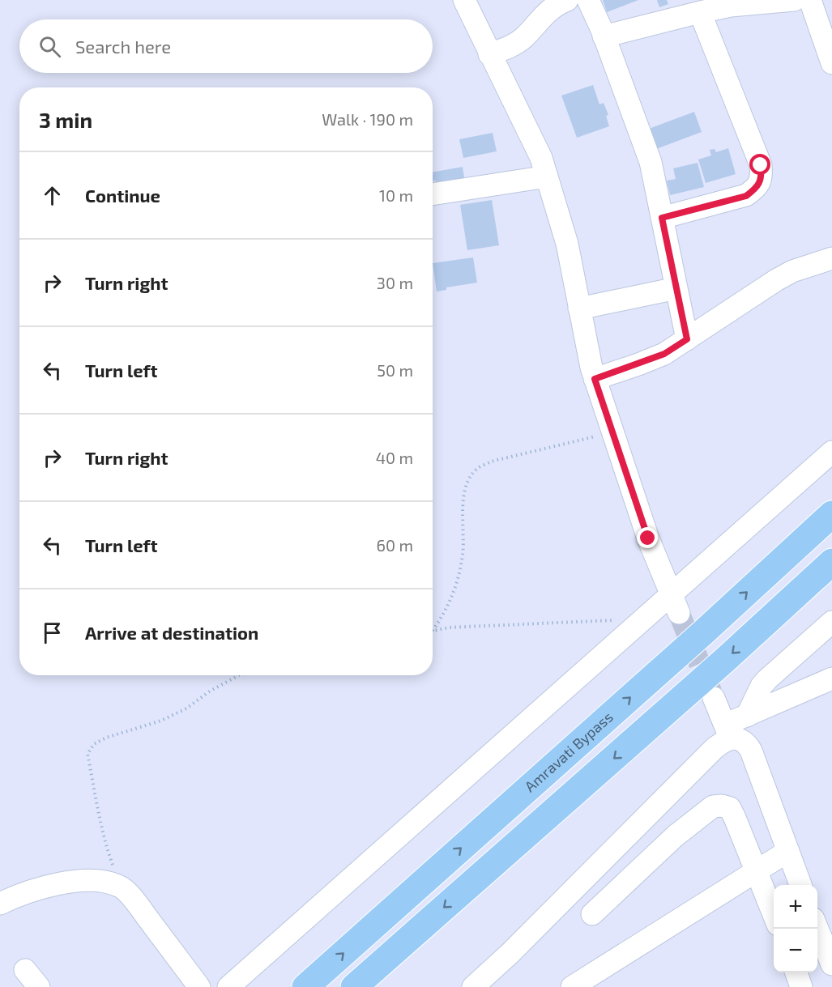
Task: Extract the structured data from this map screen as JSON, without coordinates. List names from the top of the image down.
{
  "streets": {
    "highway": ["Amravati Bypass"]
  },
  "page": {
    "search": "Search here",
    "heading": ["3 min", "Walk · 190 m"],
    "list": [
      ["Continue", "10 m"],
      ["Turn right", "30 m"],
      ["Turn left", "50 m"],
      ["Turn right", "40 m"],
      ["Turn left", "60 m"],
      "Arrive at destination"
    ],
    "map_buttons": ["+", "−"]
  }
}
